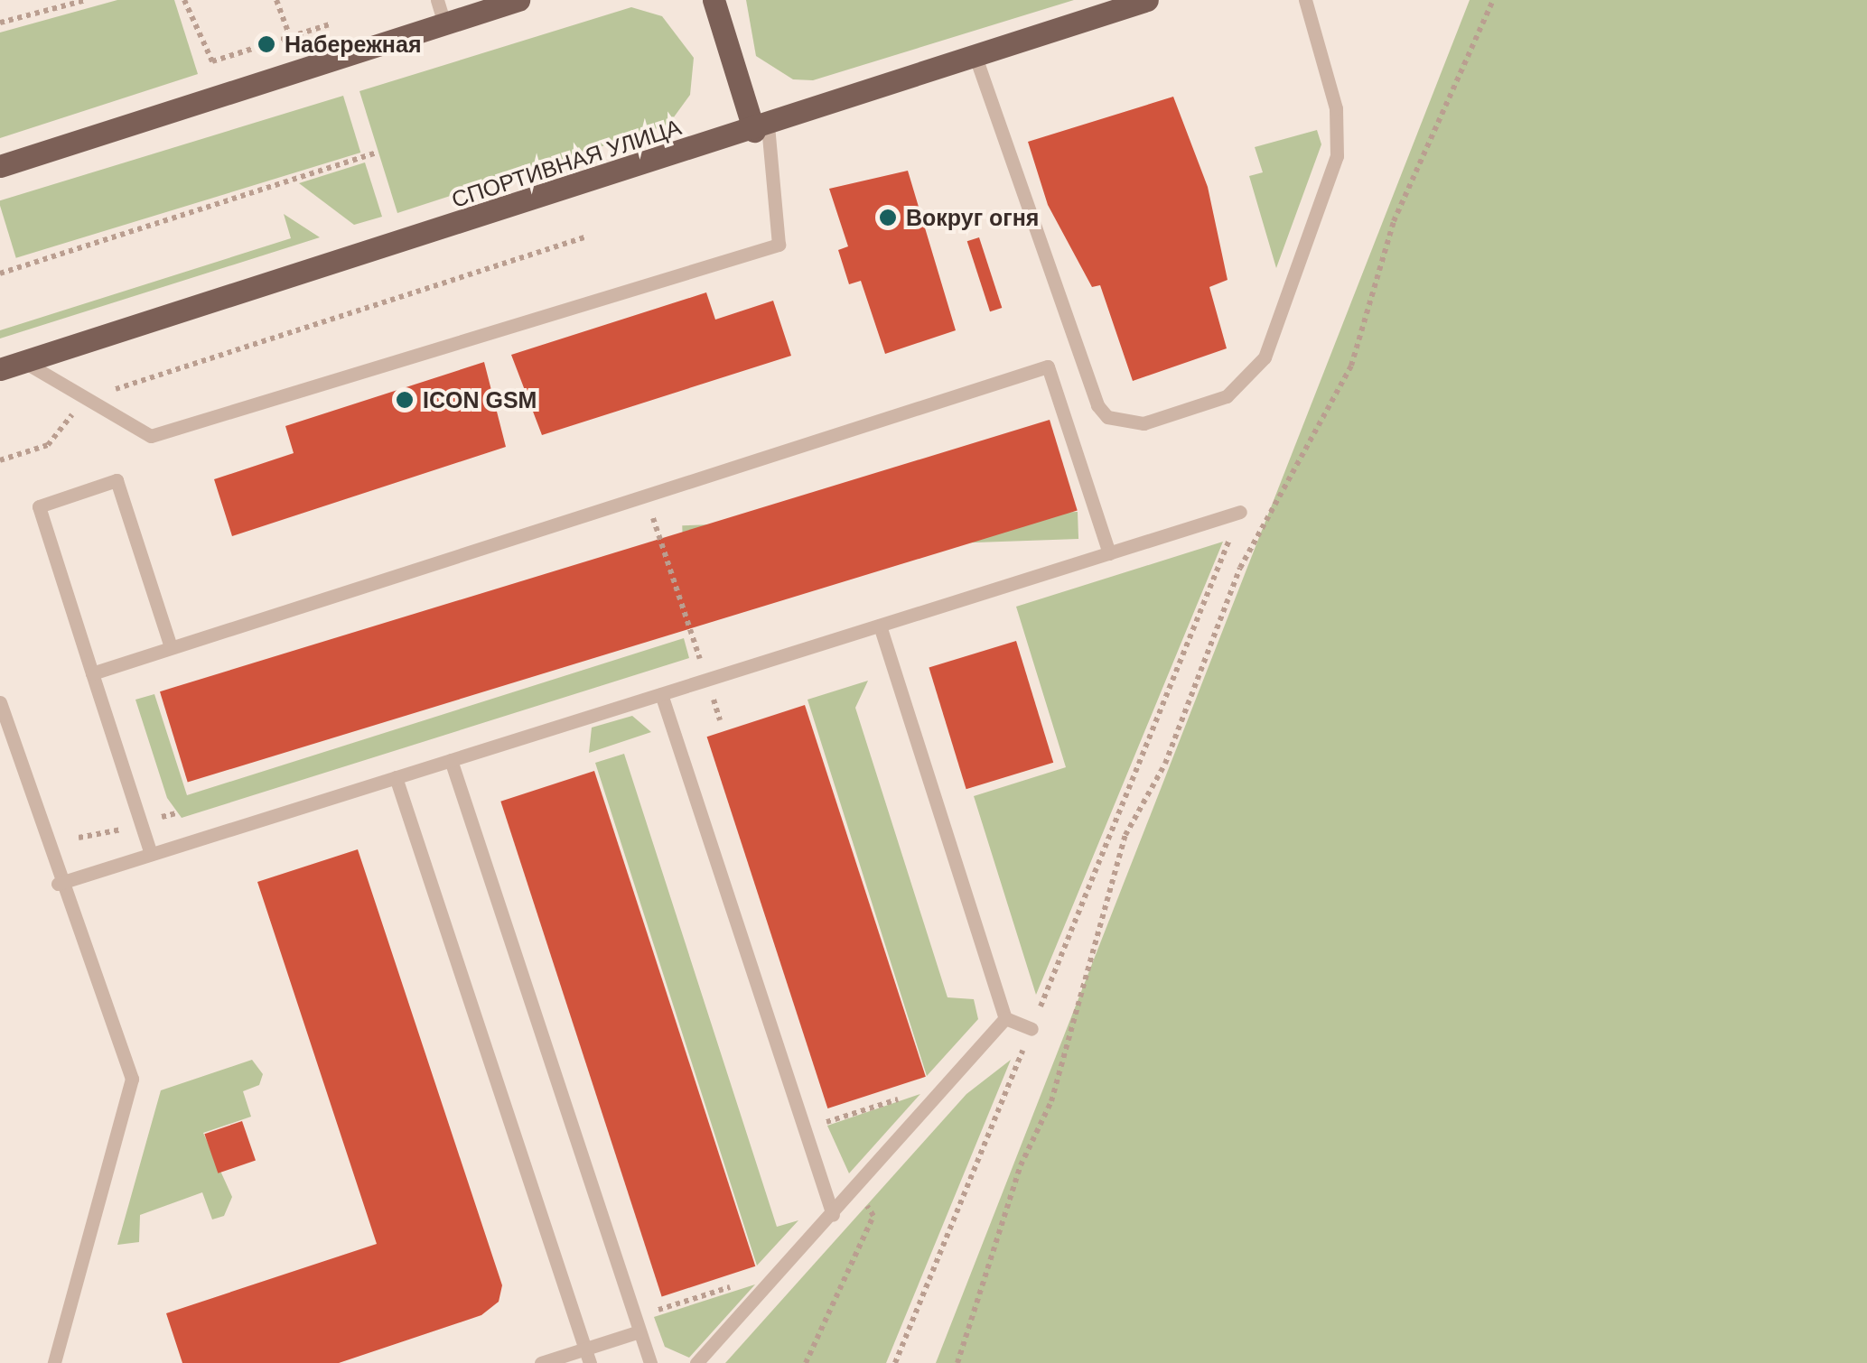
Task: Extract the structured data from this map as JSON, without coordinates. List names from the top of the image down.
{
  "streets": {
    "main road": ["СПОРТИВНАЯ УЛИЦА"]
  },
  "places": ["Набережная", "Вокруг огня", "ICON GSM"]
}
